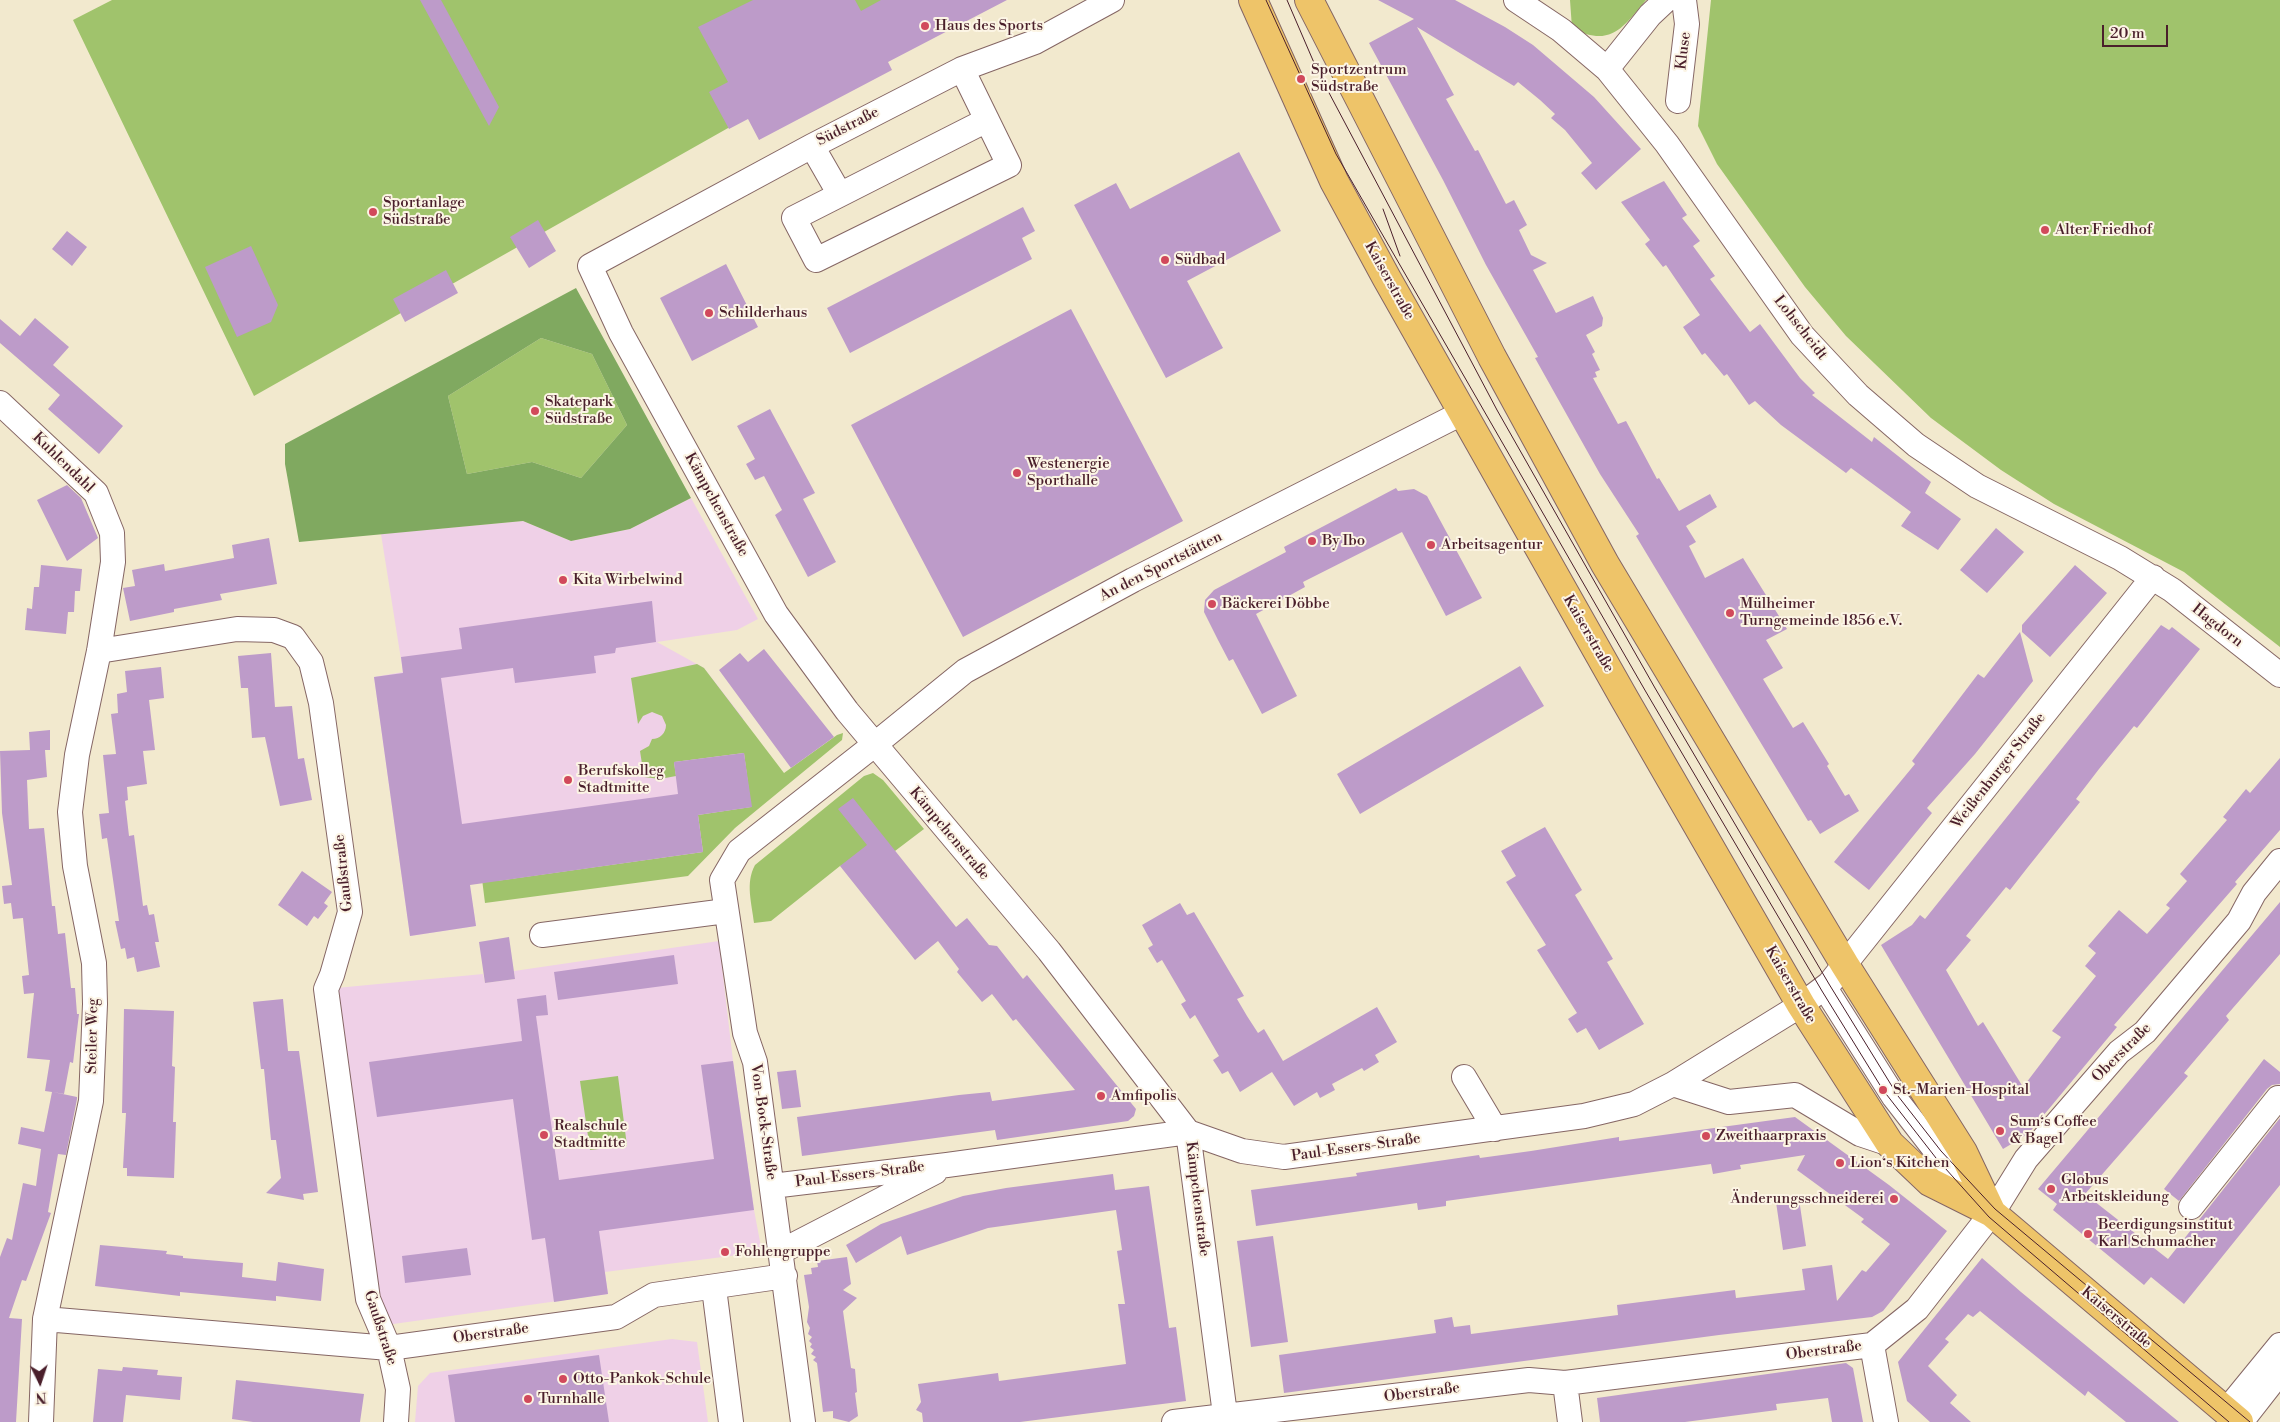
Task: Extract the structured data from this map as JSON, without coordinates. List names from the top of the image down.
{
  "streets": {
    "main road": ["Kaiserstraße"],
    "street": [
      "Kluse",
      "Südstraße",
      "Lohscheidt",
      "Kuhlendahl",
      "Kämpchenstraße",
      "An den Sportstätten",
      "Hagdorn",
      "Weißenburger Straße",
      "Gaußstraße",
      "Steiler Weg",
      "Oberstraße",
      "Von-Bock-Straße",
      "Paul-Essers-Straße"
    ]
  },
  "crossings": [
    ["Südstraße", "Kämpchenstraße"],
    ["Kaiserstraße", "An den Sportstätten"],
    ["Kaiserstraße", "Weißenburger Straße"],
    ["Kaiserstraße", "Oberstraße"],
    ["Kaiserstraße", "Paul-Essers-Straße"],
    ["Lohscheidt", "Hagdorn"],
    ["Lohscheidt", "Weißenburger Straße"],
    ["Kuhlendahl", "Gaußstraße"],
    ["Kuhlendahl", "Steiler Weg"],
    ["Kämpchenstraße", "An den Sportstätten"],
    ["Kämpchenstraße", "Oberstraße"],
    ["Kämpchenstraße", "Von-Bock-Straße"],
    ["Kämpchenstraße", "Paul-Essers-Straße"],
    ["An den Sportstätten", "Von-Bock-Straße"],
    ["Hagdorn", "Weißenburger Straße"],
    ["Weißenburger Straße", "Paul-Essers-Straße"],
    ["Gaußstraße", "Steiler Weg"],
    ["Gaußstraße", "Oberstraße"],
    ["Steiler Weg", "Oberstraße"],
    ["Oberstraße", "Von-Bock-Straße"],
    ["Von-Bock-Straße", "Paul-Essers-Straße"]
  ],
  "places": [
    "Haus des Sports",
    "Sportzentrum Südstraße",
    "Sportanlage Südstraße",
    "Alter Friedhof",
    "Südbad",
    "Schilderhaus",
    "Skatepark Südstraße",
    "Westenergie Sporthalle",
    "By Ibo",
    "Arbeitsagentur",
    "Kita Wirbelwind",
    "Bäckerei Döbbe",
    "Mülheimer Turngemeinde 1856 e.V.",
    "Berufskolleg Stadtmitte",
    "St.-Marien-Hospital",
    "Amfipolis",
    "Sum‘s Coffee & Bagel",
    "Realschule Stadtmitte",
    "Zweithaarpraxis",
    "Lion‘s Kitchen",
    "Globus Arbeitskleidung",
    "Änderungsschneiderei",
    "Beerdigungsinstitut Karl Schumacher",
    "Fohlengruppe",
    "Otto-Pankok-Schule",
    "Turnhalle"
  ],
  "scale_bar": "20 m",
  "north": "bottom"
}
